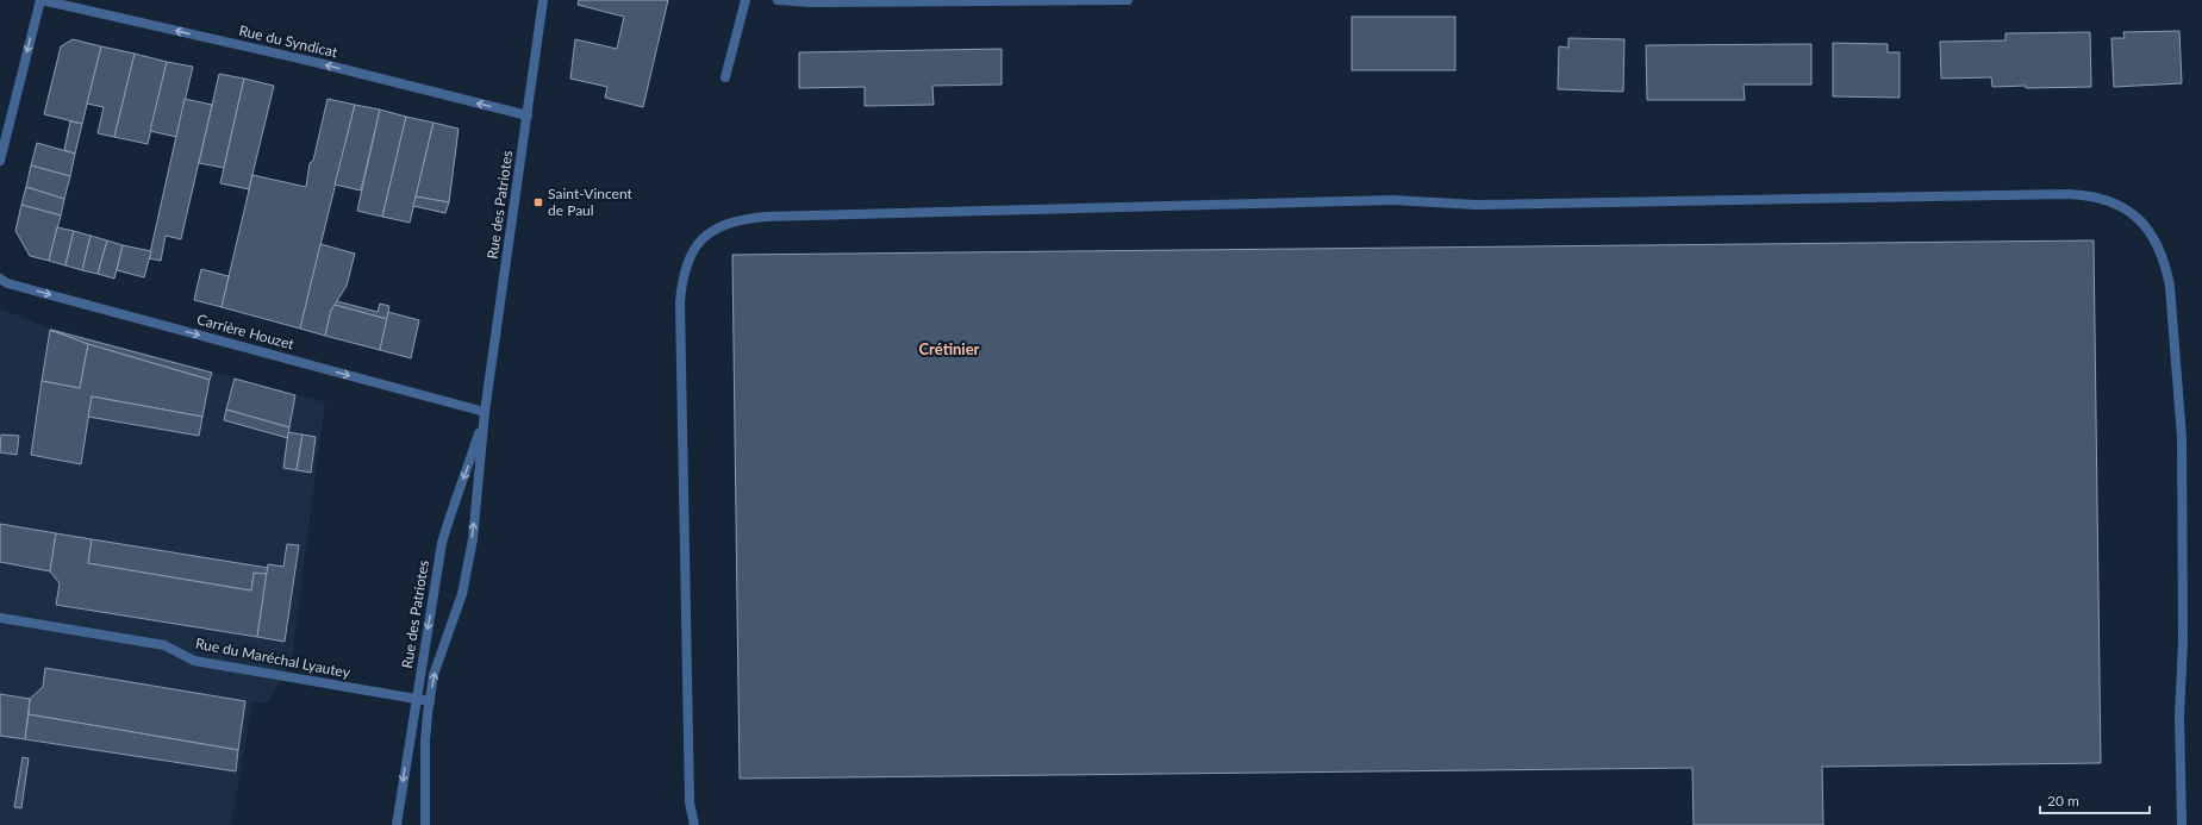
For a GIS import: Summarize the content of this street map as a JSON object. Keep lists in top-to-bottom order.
{
  "streets": {
    "street": [
      "Rue du Syndicat",
      "Rue des Patriotes",
      "Carrière Houzet",
      "Rue du Maréchal Lyautey"
    ]
  },
  "crossings": [
    ["Rue du Syndicat", "Rue des Patriotes"],
    ["Rue des Patriotes", "Carrière Houzet"],
    ["Rue des Patriotes", "Rue du Maréchal Lyautey"]
  ],
  "one_way": ["Rue du Syndicat", "Carrière Houzet"],
  "districts": ["Crétinier"],
  "places": {
    "transit": ["Saint-Vincent de Paul"]
  },
  "scale_bar": "20 m"
}
